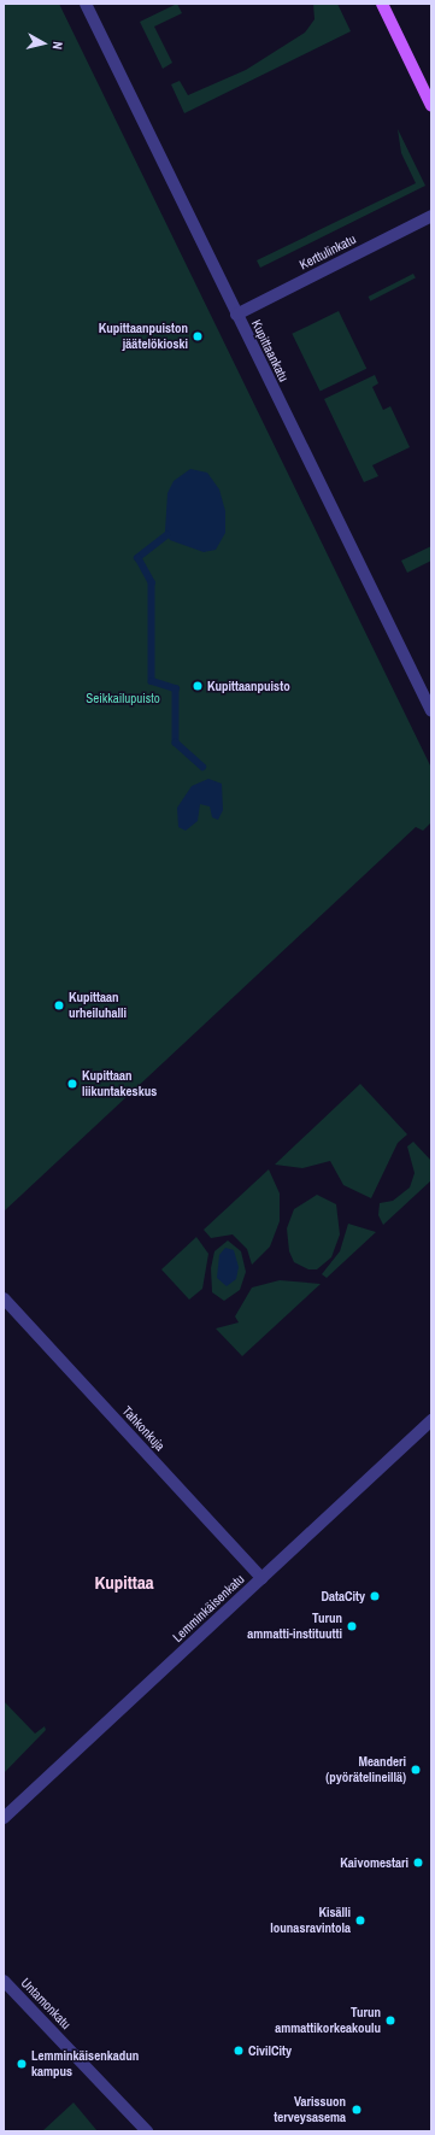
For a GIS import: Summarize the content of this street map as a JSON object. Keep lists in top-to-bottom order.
{
  "streets": {
    "street": [
      "Kerttulinkatu",
      "Kupittaankatu",
      "Tahkonkuja",
      "Lemminkäisenkatu",
      "Untamonkatu"
    ]
  },
  "crossings": [
    ["Kerttulinkatu", "Kupittaankatu"],
    ["Tahkonkuja", "Lemminkäisenkatu"]
  ],
  "districts": ["Kupittaa"],
  "parks": ["Seikkailupuisto"],
  "places": [
    "Kupittaanpuiston jäätelökioski",
    "Kupittaanpuisto",
    "Kupittaan urheiluhalli",
    "Kupittaan liikuntakeskus",
    "DataCity",
    "Turun ammatti-instituutti",
    "Meanderi (pyörätelineillä)",
    "Kaivomestari",
    "Kisälli lounasravintola",
    "Turun ammattikorkeakoulu",
    "CivilCity",
    "Lemminkäisenkadun kampus",
    "Varissuon terveysasema"
  ],
  "north": "right"
}
